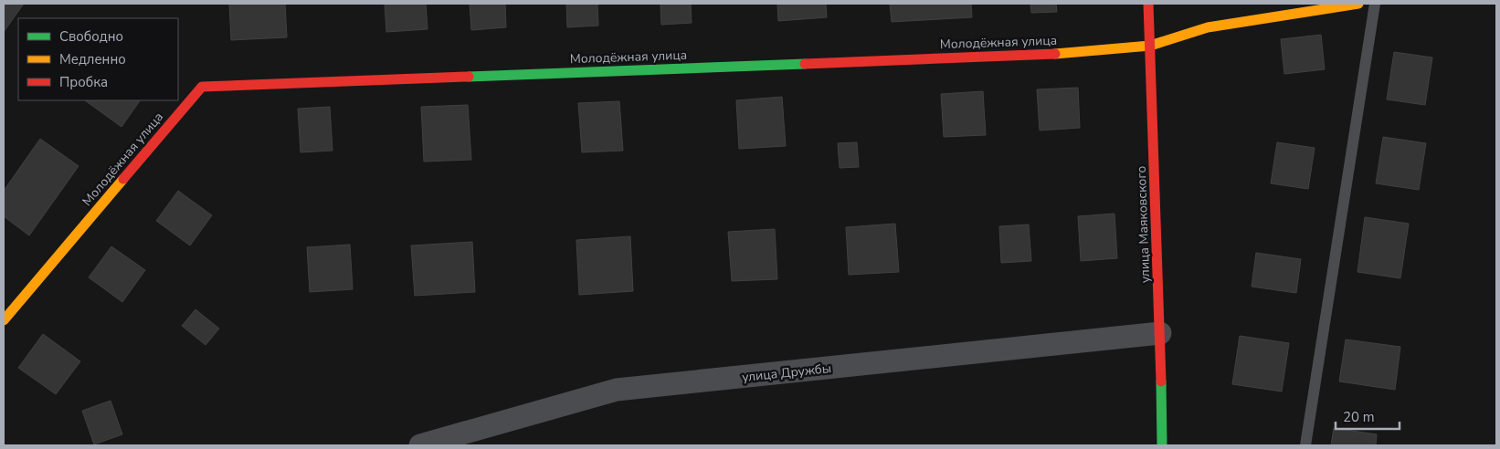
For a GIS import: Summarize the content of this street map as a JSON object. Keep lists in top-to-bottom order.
{
  "streets": {
    "street": ["Молодёжная улица", "улица Маяковского", "улица Дружбы"]
  },
  "crossings": [
    ["Молодёжная улица", "улица Маяковского"],
    ["улица Маяковского", "улица Дружбы"]
  ],
  "legend": ["Свободно", "Медленно", "Пробка"],
  "scale_bar": "20 m"
}
